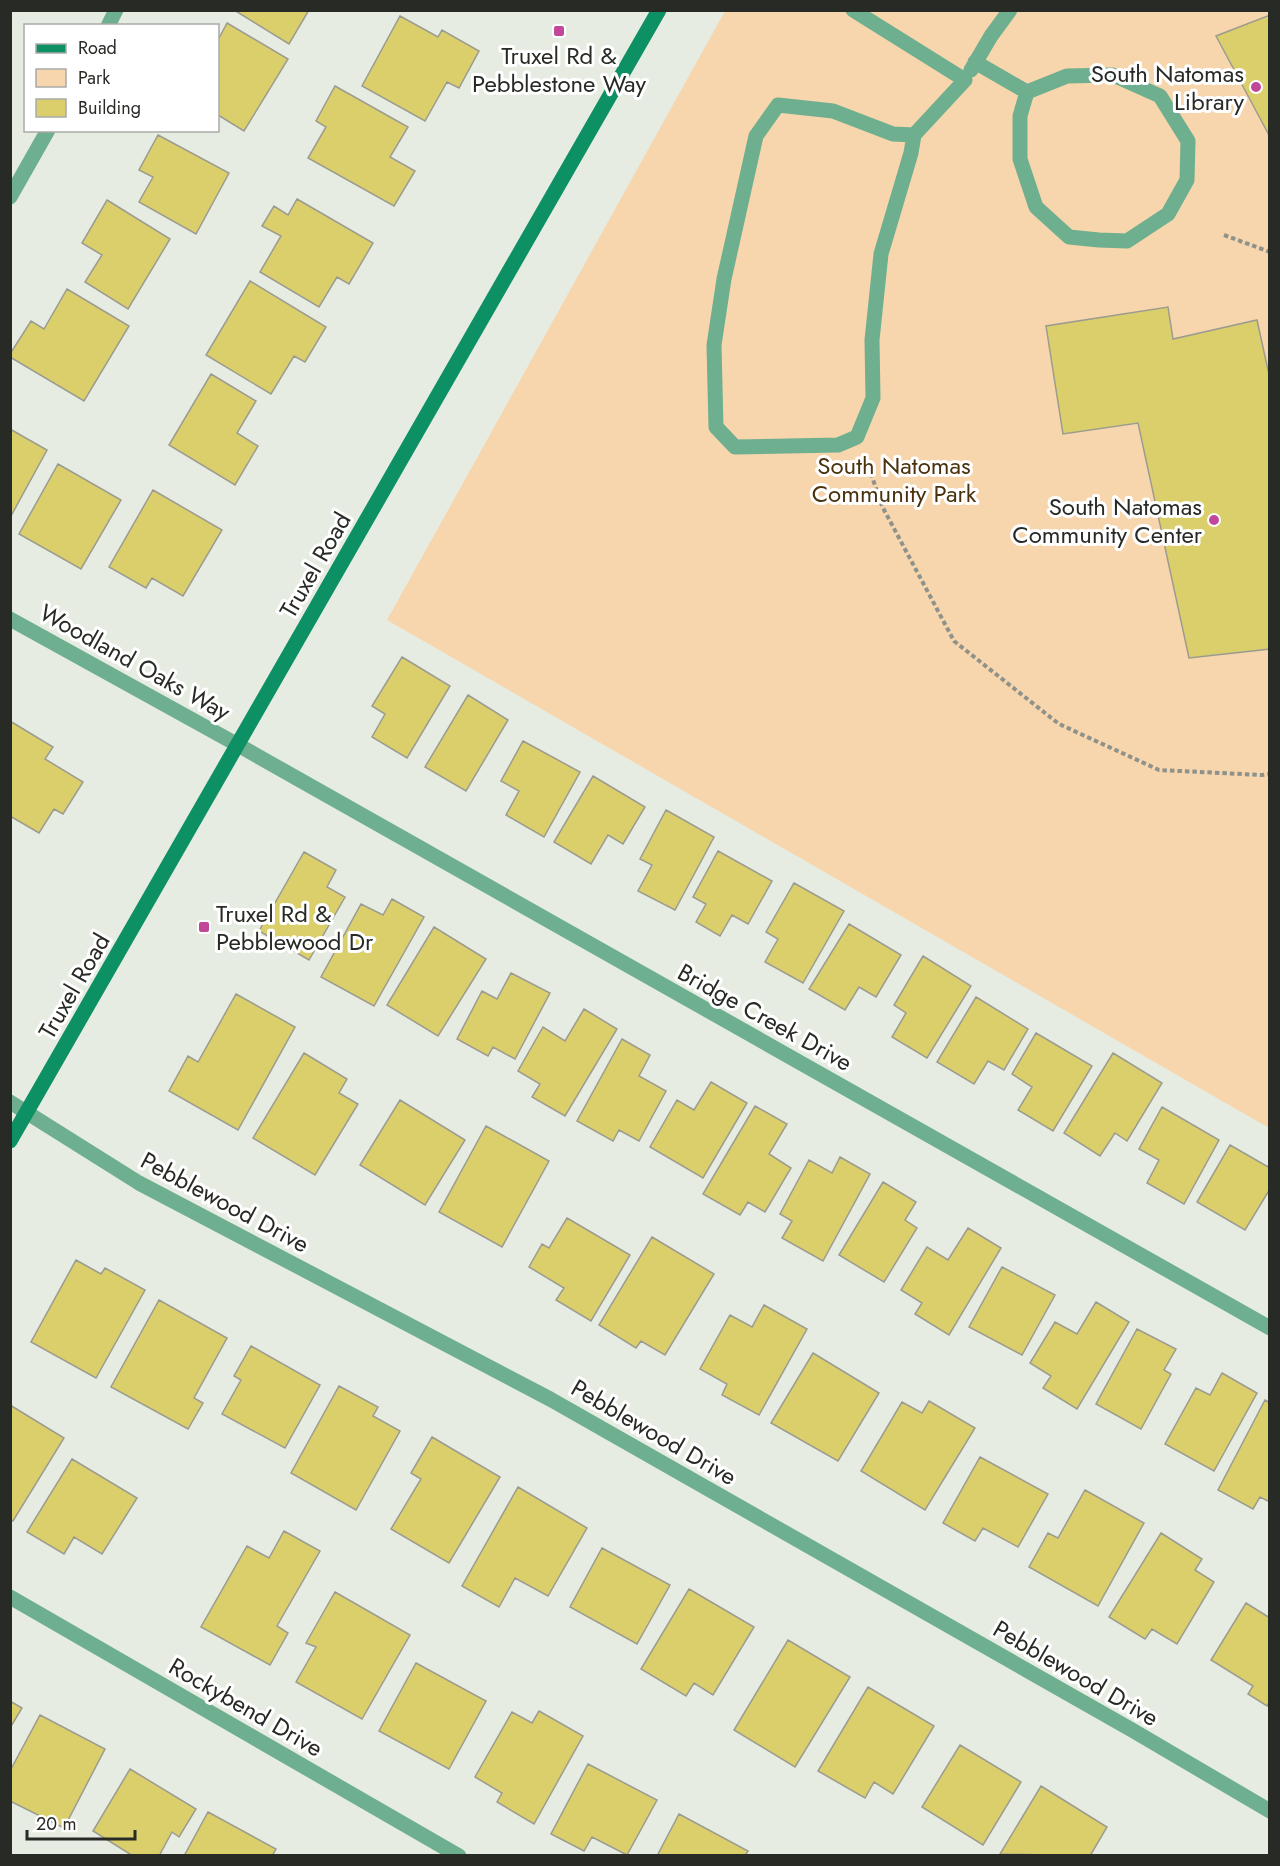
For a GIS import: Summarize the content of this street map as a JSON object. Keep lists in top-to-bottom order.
{
  "streets": {
    "main road": ["Truxel Road"],
    "street": [
      "Woodland Oaks Way",
      "Bridge Creek Drive",
      "Pebblewood Drive",
      "Rockybend Drive"
    ]
  },
  "crossings": [
    ["Truxel Road", "Woodland Oaks Way"],
    ["Truxel Road", "Bridge Creek Drive"],
    ["Truxel Road", "Pebblewood Drive"],
    ["Woodland Oaks Way", "Bridge Creek Drive"]
  ],
  "parks": ["South Natomas Community Park"],
  "places": {
    "transit": ["Truxel Rd & Pebblestone Way", "Truxel Rd & Pebblewood Dr"],
    "other": ["South Natomas Library", "South Natomas Community Center"]
  },
  "legend": ["Road", "Park", "Building"],
  "scale_bar": "20 m"
}
